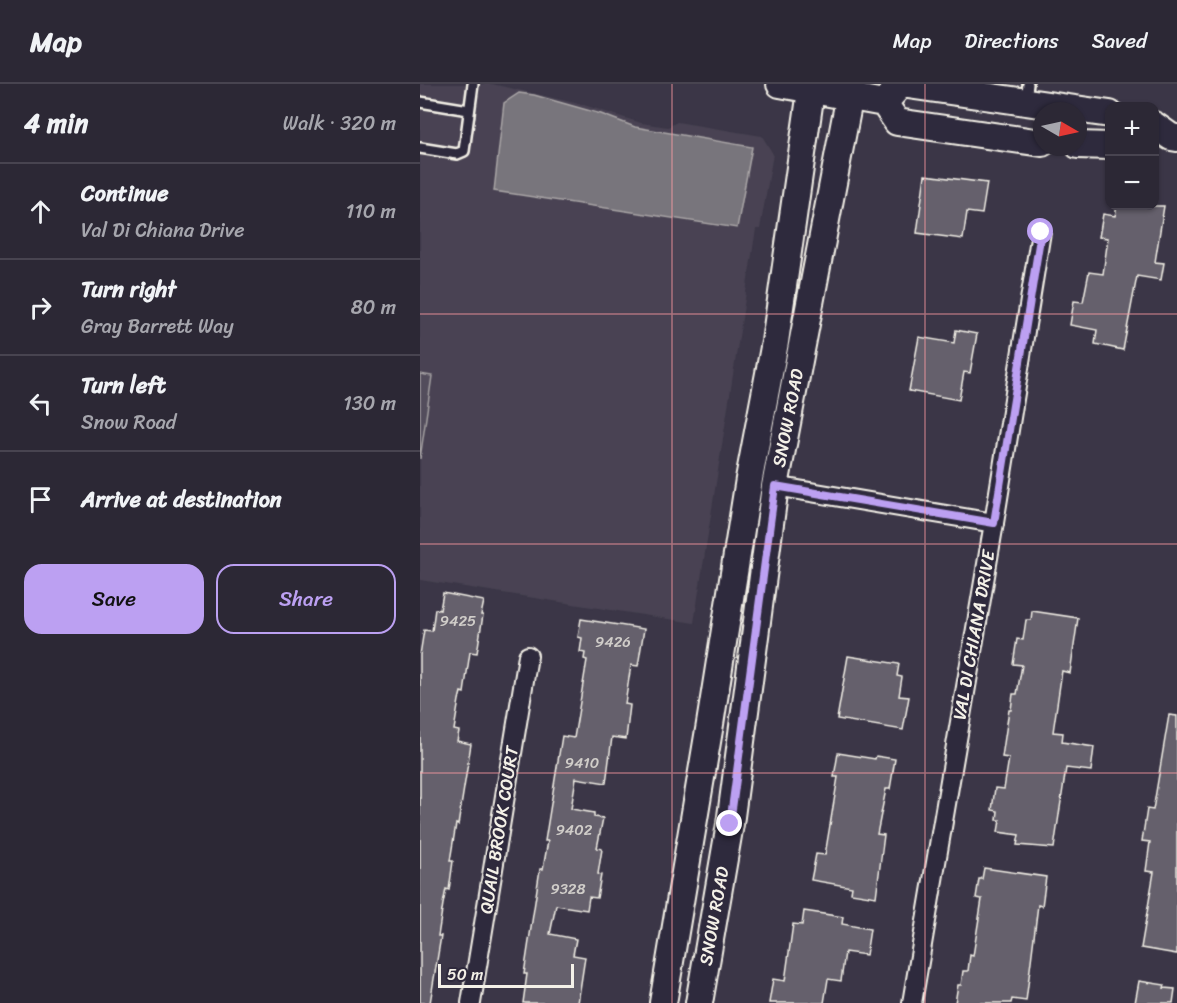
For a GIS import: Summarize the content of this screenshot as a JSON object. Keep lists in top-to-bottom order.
{
  "streets": {
    "main road": ["SNOW ROAD"],
    "street": ["VAL DI CHIANA DRIVE", "QUAIL BROOK COURT"]
  },
  "house_numbers": [
    "9425",
    "9426",
    "9410",
    "9402",
    "9328"
  ],
  "scale_bar": "50 m",
  "north": "right",
  "page": {
    "header": "Map",
    "nav": ["Map", "Directions", "Saved"],
    "heading": ["4 min", "Walk · 320 m"],
    "map_buttons": ["+", "−"],
    "list": [
      ["Continue", "Val Di Chiana Drive", "110 m"],
      ["Turn right", "Gray Barrett Way", "80 m"],
      ["Turn left", "Snow Road", "130 m"],
      "Arrive at destination"
    ],
    "buttons": ["Save", "Share"],
    "scale": "50 m"
  }
}
